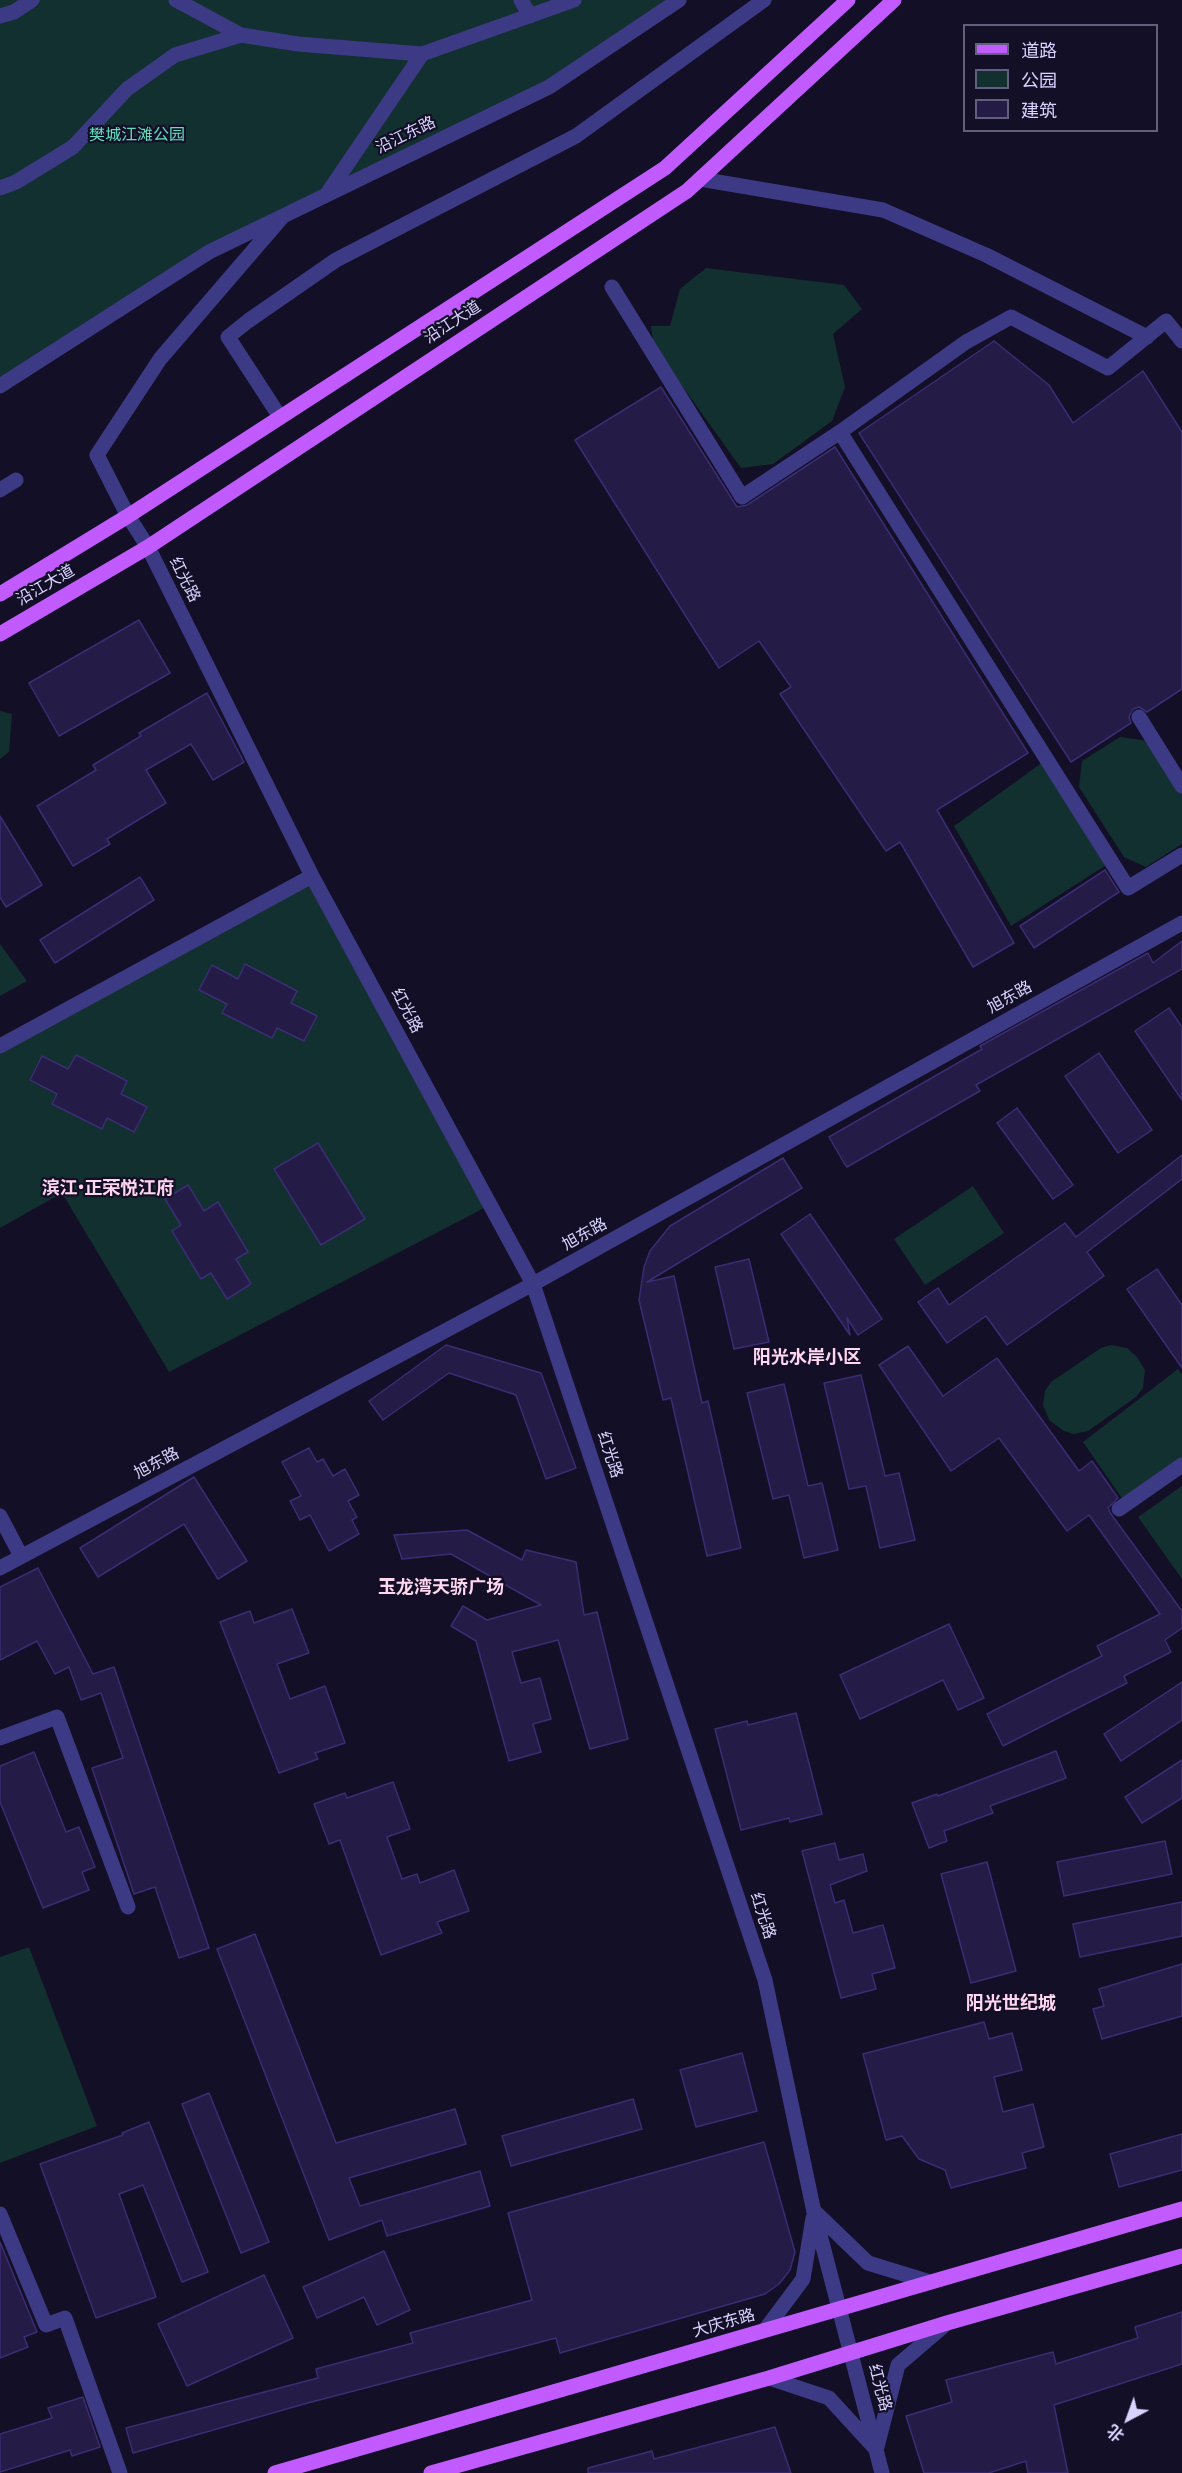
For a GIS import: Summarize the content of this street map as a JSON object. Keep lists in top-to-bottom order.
{
  "streets": {
    "main road": ["沿江大道", "大庆东路"],
    "street": ["沿江东路", "红光路", "旭东路"]
  },
  "crossings": [
    ["沿江东路", "红光路"],
    ["沿江大道", "红光路"],
    ["红光路", "旭东路"],
    ["红光路", "大庆东路"]
  ],
  "districts": [
    "滨江•正荣悦江府",
    "阳光水岸小区",
    "玉龙湾天骄广场",
    "阳光世纪城"
  ],
  "parks": ["樊城江滩公园"],
  "legend": ["道路", "公园", "建筑"],
  "north": "bottom left"
}
